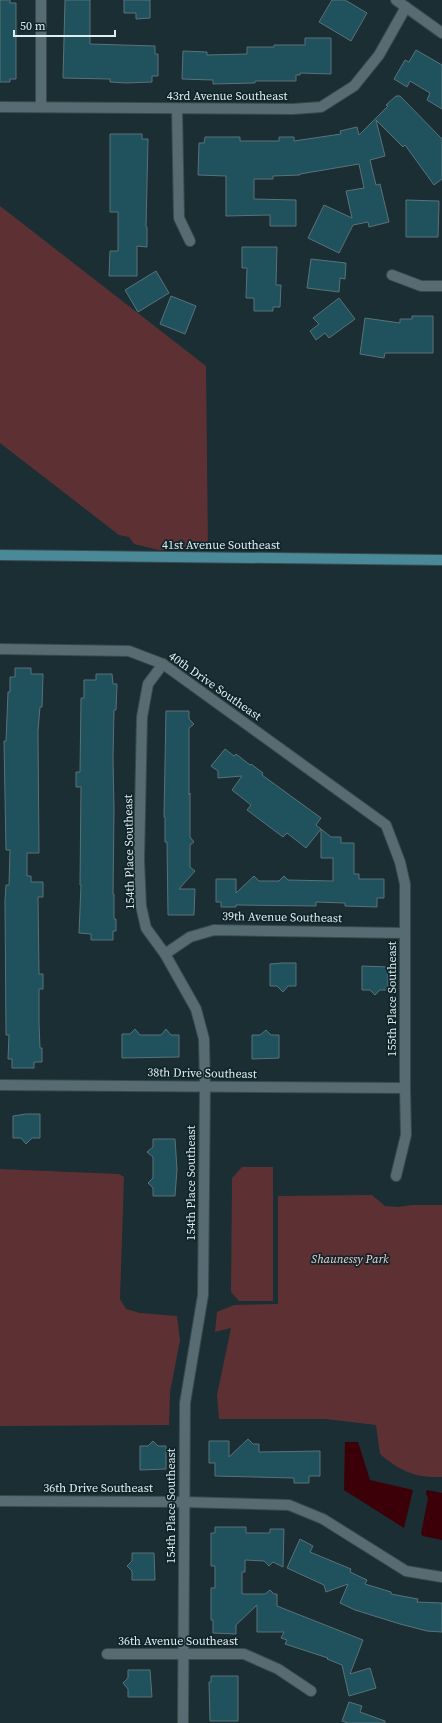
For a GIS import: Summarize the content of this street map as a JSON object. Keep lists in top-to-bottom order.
{
  "streets": {
    "street": [
      "43rd Avenue Southeast",
      "41st Avenue Southeast",
      "40th Drive Southeast",
      "154th Place Southeast",
      "39th Avenue Southeast",
      "155th Place Southeast",
      "38th Drive Southeast",
      "36th Drive Southeast",
      "36th Avenue Southeast"
    ]
  },
  "crossings": [
    ["40th Drive Southeast", "154th Place Southeast"],
    ["40th Drive Southeast", "155th Place Southeast"],
    ["154th Place Southeast", "39th Avenue Southeast"],
    ["154th Place Southeast", "38th Drive Southeast"],
    ["154th Place Southeast", "36th Drive Southeast"],
    ["154th Place Southeast", "36th Avenue Southeast"],
    ["39th Avenue Southeast", "155th Place Southeast"],
    ["155th Place Southeast", "38th Drive Southeast"]
  ],
  "parks": ["Shaunessy Park"],
  "scale_bar": "50 m"
}
